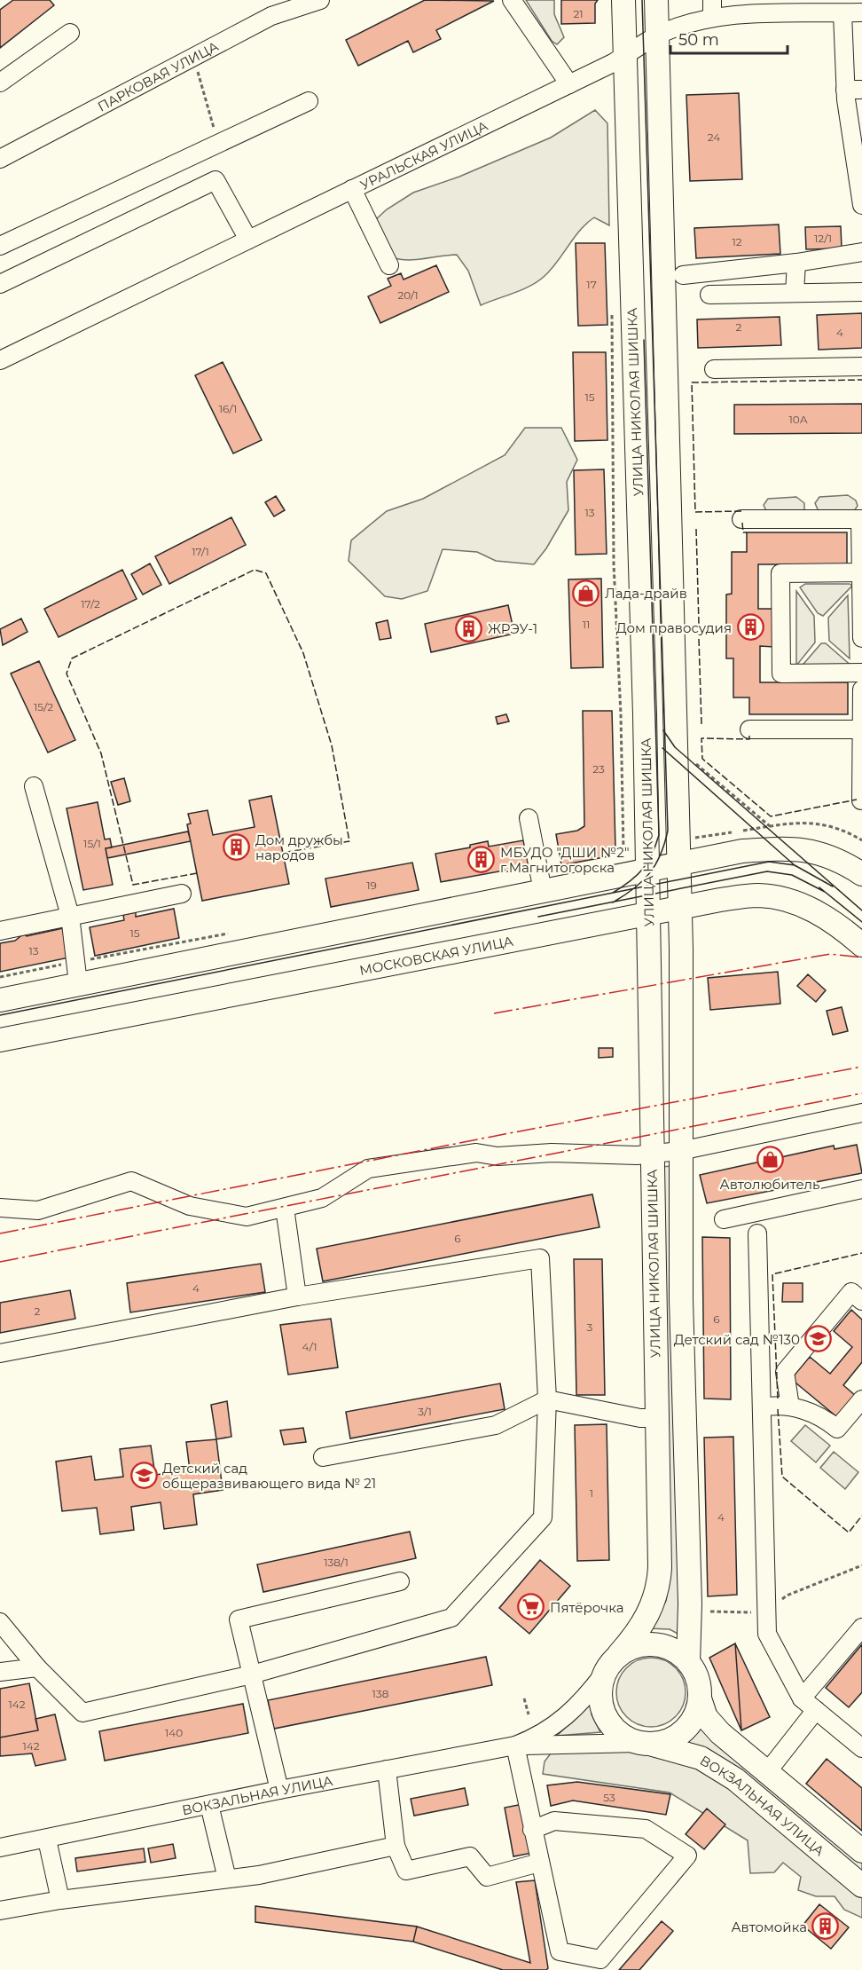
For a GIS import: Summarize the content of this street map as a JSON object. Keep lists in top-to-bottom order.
{
  "streets": {
    "main road": ["УЛИЦА НИКОЛАЯ ШИШКА", "МОСКОВСКАЯ УЛИЦА", "ВОКЗАЛЬНАЯ УЛИЦА"],
    "street": ["ПАРКОВАЯ УЛИЦА", "УРАЛЬСКАЯ УЛИЦА"]
  },
  "crossings": [
    ["УРАЛЬСКАЯ УЛИЦА", "УЛИЦА НИКОЛАЯ ШИШКА"],
    ["УЛИЦА НИКОЛАЯ ШИШКА", "МОСКОВСКАЯ УЛИЦА"],
    ["УЛИЦА НИКОЛАЯ ШИШКА", "ВОКЗАЛЬНАЯ УЛИЦА"]
  ],
  "places": {
    "shop": ["Лада-драйв", "Автолюбитель"],
    "building": [
      "Дом правосудия",
      "ЖРЭУ-1",
      "Дом дружбы народов",
      "МБУДО \"ДШИ №2\" г.Магнитогорска",
      "Автомойка"
    ],
    "school or university": ["Детский сад №130", "Детский сад общеразвивающего вида № 21"],
    "supermarket": ["Пятёрочка"]
  },
  "house_numbers": [
    "21",
    "24",
    "12/1",
    "12",
    "17",
    "20/1",
    "2",
    "4",
    "15",
    "16/1",
    "10А",
    "13",
    "17/1",
    "17/2",
    "11",
    "15/2",
    "23",
    "15/1",
    "19",
    "15",
    "13",
    "6",
    "4",
    "2",
    "6",
    "3",
    "4/1",
    "3/1",
    "1",
    "4",
    "138/1",
    "138",
    "142",
    "140",
    "142",
    "53"
  ],
  "scale_bar": "50 m"
}
